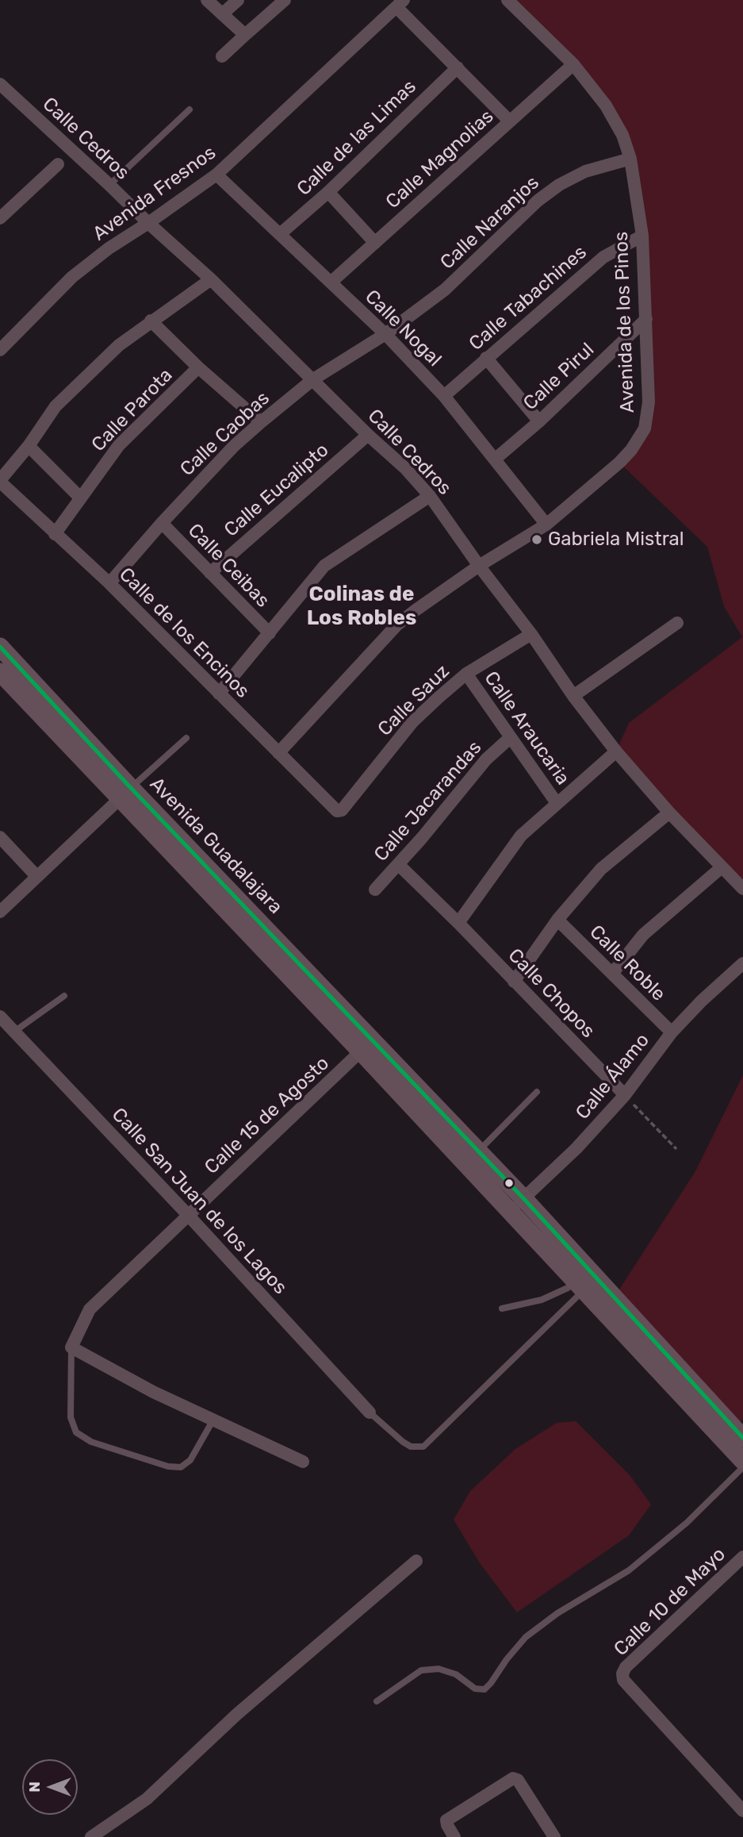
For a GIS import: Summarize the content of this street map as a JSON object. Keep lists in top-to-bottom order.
{
  "streets": {
    "street": [
      "Calle de las Limas",
      "Calle Cedros",
      "Calle Magnolias",
      "Avenida Fresnos",
      "Calle Naranjos",
      "Calle Tabachines",
      "Avenida de los Pinos",
      "Calle Nogal",
      "Calle Pirul",
      "Calle Parota",
      "Calle Caobas",
      "Calle Eucalipto",
      "Calle Ceibas",
      "Calle de los Encinos",
      "Calle Sauz",
      "Calle Araucaria",
      "Calle Jacarandas",
      "Avenida Guadalajara",
      "Calle Roble",
      "Calle Chopos",
      "Calle Álamo",
      "Calle 15 de Agosto",
      "Calle San Juan de los Lagos",
      "Calle 10 de Mayo"
    ]
  },
  "crossings": [
    ["Calle de las Limas", "Calle Nogal"],
    ["Calle Cedros", "Avenida Fresnos"],
    ["Calle Cedros", "Avenida de los Pinos"],
    ["Calle Cedros", "Calle Caobas"],
    ["Calle Cedros", "Calle Eucalipto"],
    ["Calle Cedros", "Calle Sauz"],
    ["Calle Magnolias", "Avenida de los Pinos"],
    ["Calle Magnolias", "Calle Nogal"],
    ["Avenida Fresnos", "Calle Nogal"],
    ["Calle Naranjos", "Avenida de los Pinos"],
    ["Calle Naranjos", "Calle Nogal"],
    ["Calle Naranjos", "Calle Caobas"],
    ["Calle Tabachines", "Avenida de los Pinos"],
    ["Calle Tabachines", "Calle Nogal"],
    ["Avenida de los Pinos", "Calle Nogal"],
    ["Avenida de los Pinos", "Calle Pirul"],
    ["Avenida de los Pinos", "Calle de los Encinos"],
    ["Calle Nogal", "Calle Pirul"],
    ["Calle Nogal", "Calle Caobas"],
    ["Calle Parota", "Calle de los Encinos"],
    ["Calle Caobas", "Calle Ceibas"],
    ["Calle Caobas", "Calle de los Encinos"],
    ["Calle Eucalipto", "Calle Ceibas"],
    ["Calle de los Encinos", "Calle Sauz"],
    ["Calle Sauz", "Calle Araucaria"],
    ["Calle Araucaria", "Calle Jacarandas"],
    ["Calle Jacarandas", "Calle Chopos"],
    ["Avenida Guadalajara", "Calle Álamo"],
    ["Avenida Guadalajara", "Calle 15 de Agosto"],
    ["Calle Roble", "Calle Álamo"],
    ["Calle Chopos", "Calle Álamo"],
    ["Calle 15 de Agosto", "Calle San Juan de los Lagos"]
  ],
  "districts": ["Colinas de Los Robles"],
  "places": ["Gabriela Mistral"],
  "north": "left"
}
